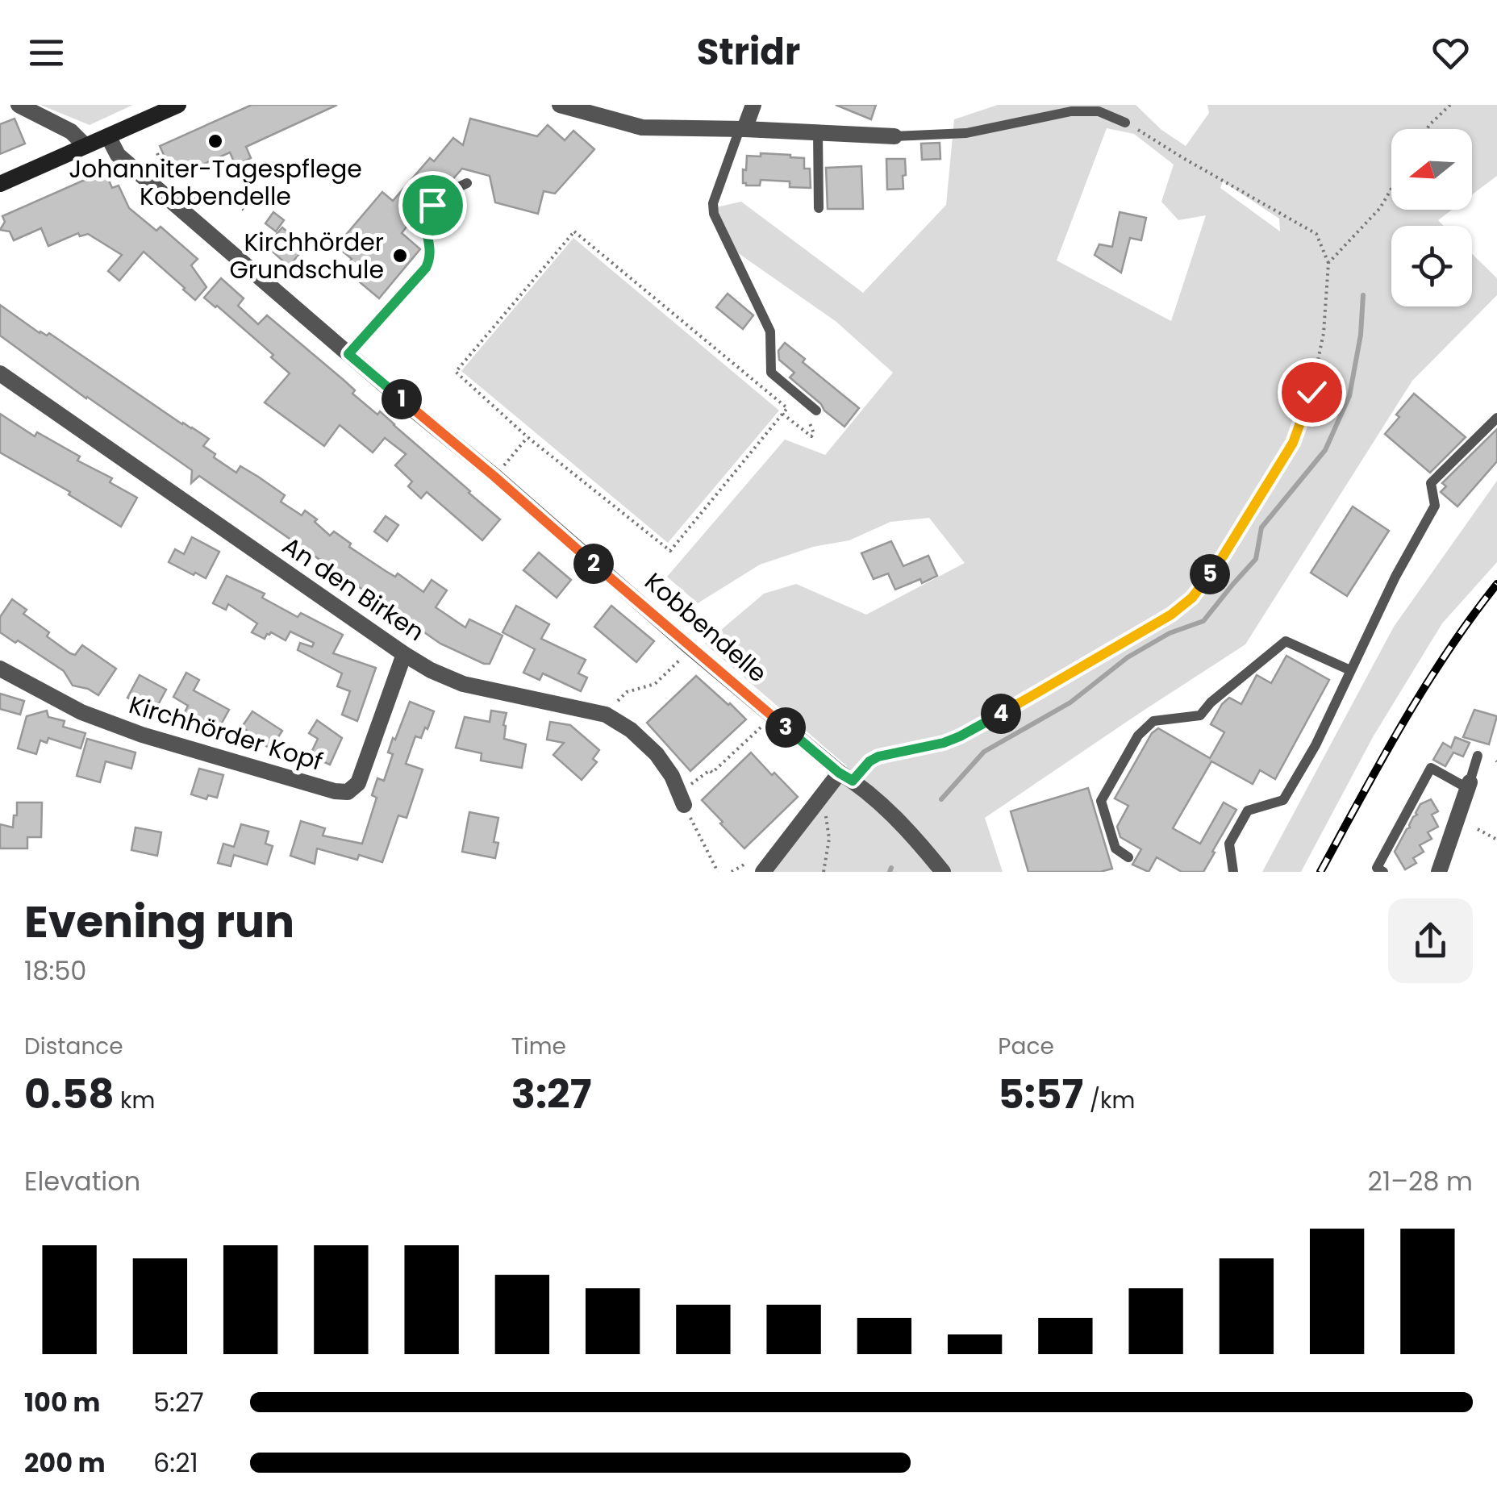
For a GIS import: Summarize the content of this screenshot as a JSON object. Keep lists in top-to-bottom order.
{
  "streets": {
    "street": ["An den Birken", "Kobbendelle", "Kirchhörder Kopf"]
  },
  "crossings": [
    ["An den Birken", "Kirchhörder Kopf"]
  ],
  "places": ["Johanniter-Tagespflege Kobbendelle", "Kirchhörder Grundschule"],
  "north": "left",
  "page": {
    "header": "Stridr",
    "pins": [
      "1",
      "2",
      "5",
      "4",
      "3"
    ],
    "heading": ["Evening run", "18:50"],
    "stats": [
      ["Distance", "0.58 km"],
      ["Time", "3:27"],
      ["Pace", "5:57 /km"]
    ],
    "chart": ["Elevation", "21–28 m"],
    "list": [
      {
        "name": "100 m",
        "note": "5:27"
      },
      {
        "name": "200 m",
        "note": "6:21"
      }
    ]
  }
}
